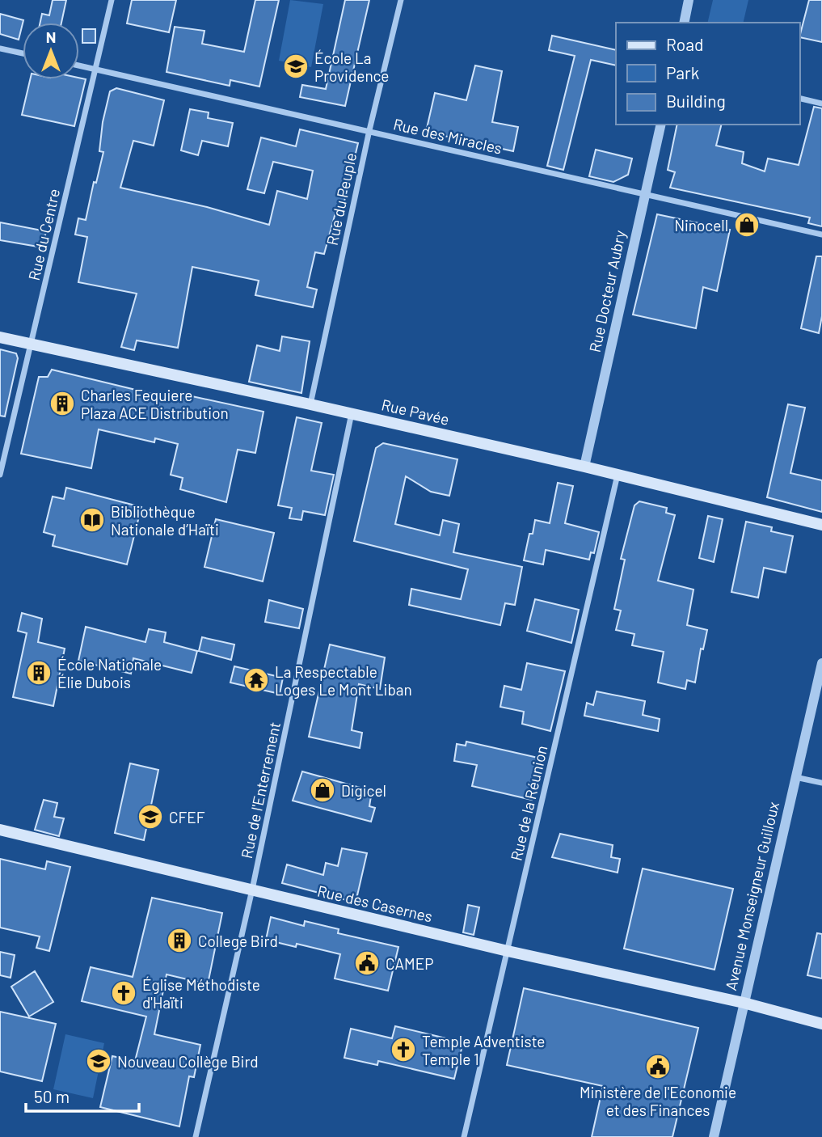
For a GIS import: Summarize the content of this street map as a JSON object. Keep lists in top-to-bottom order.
{
  "streets": {
    "main road": ["Rue Pavée", "Rue des Casernes"],
    "street": [
      "Rue des Miracles",
      "Rue du Peuple",
      "Rue du Centre",
      "Rue Docteur Aubry",
      "Rue de l'Enterrement",
      "Rue de la Réunion",
      "Avenue Monseigneur Guilloux"
    ]
  },
  "crossings": [
    ["Rue des Miracles", "Rue du Peuple"],
    ["Rue des Miracles", "Rue du Centre"],
    ["Rue des Miracles", "Rue Docteur Aubry"],
    ["Rue du Peuple", "Rue Pavée"],
    ["Rue du Centre", "Rue Pavée"],
    ["Rue Docteur Aubry", "Rue Pavée"],
    ["Rue Pavée", "Rue de l'Enterrement"],
    ["Rue Pavée", "Rue de la Réunion"],
    ["Rue de l'Enterrement", "Rue des Casernes"],
    ["Rue de la Réunion", "Rue des Casernes"],
    ["Avenue Monseigneur Guilloux", "Rue des Casernes"]
  ],
  "places": {
    "school or university": ["École La Providence", "CFEF", "Nouveau Collège Bird"],
    "shop": ["Ninocell", "Digicel"],
    "building": ["Charles Fequiere Plaza ACE Distribution", "École Nationale Élie Dubois", "College Bird"],
    "library": ["Bibliothèque Nationale d’Haïti"],
    "temple": ["La Respectable Loges Le Mont Liban"],
    "public building": ["CAMEP", "Ministère de l'Economie et des Finances"],
    "church": ["Église Méthodiste d'Haïti", "Temple Adventiste Temple 1"]
  },
  "legend": ["Road", "Park", "Building"],
  "scale_bar": "50 m",
  "north": "top"
}
